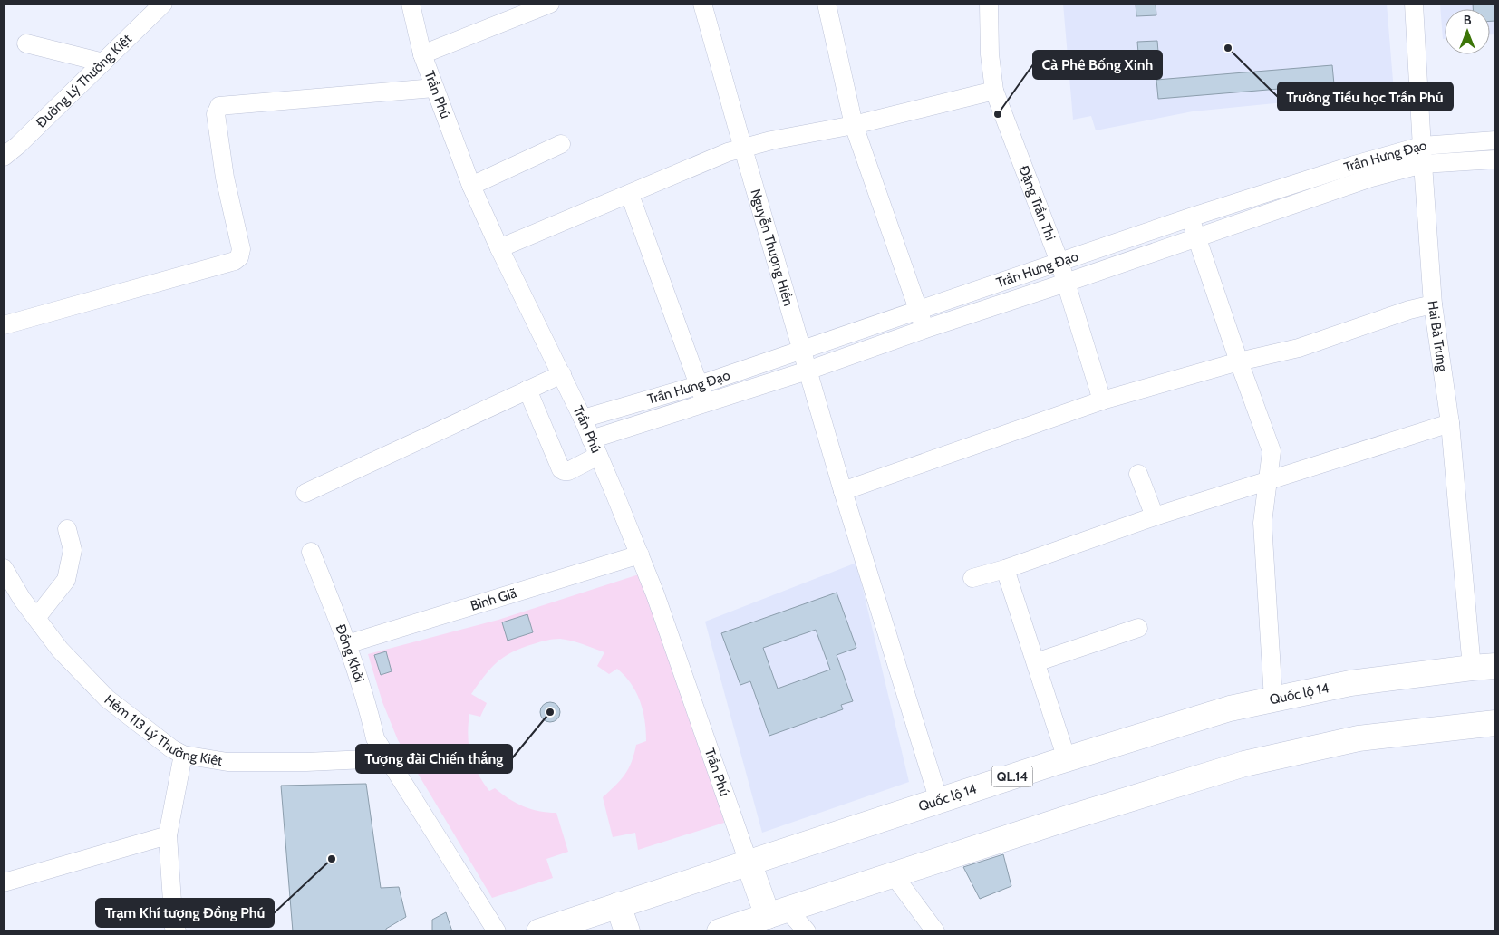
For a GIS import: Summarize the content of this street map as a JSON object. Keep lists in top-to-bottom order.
{
  "streets": {
    "highway": ["Quốc lộ 14", "QL.14"],
    "street": [
      "Đường Lý Thường Kiệt",
      "Trần Phú",
      "Trần Hưng Đạo",
      "Đặng Trần Thi",
      "Nguyễn Thượng Hiền",
      "Hai Bà Trưng",
      "Bình Giã",
      "Đồng Khởi",
      "Hẻm 113 Lý Thường Kiệt"
    ]
  },
  "crossings": [
    ["Trần Phú", "Trần Hưng Đạo"],
    ["Trần Phú", "Bình Giã"],
    ["Trần Phú", "Quốc lộ 14"],
    ["Trần Hưng Đạo", "Đặng Trần Thi"],
    ["Trần Hưng Đạo", "Nguyễn Thượng Hiền"],
    ["Trần Hưng Đạo", "Hai Bà Trưng"],
    ["Nguyễn Thượng Hiền", "Quốc lộ 14"],
    ["Hai Bà Trưng", "Quốc lộ 14"],
    ["Bình Giã", "Đồng Khởi"],
    ["Đồng Khởi", "Hẻm 113 Lý Thường Kiệt"]
  ],
  "places": [
    "Trường Tiểu học Trần Phú",
    "Cà Phê Bống Xinh",
    "Tượng đài Chiến thắng",
    "Trạm Khí tượng Đồng Phú"
  ],
  "north": "top"
}
